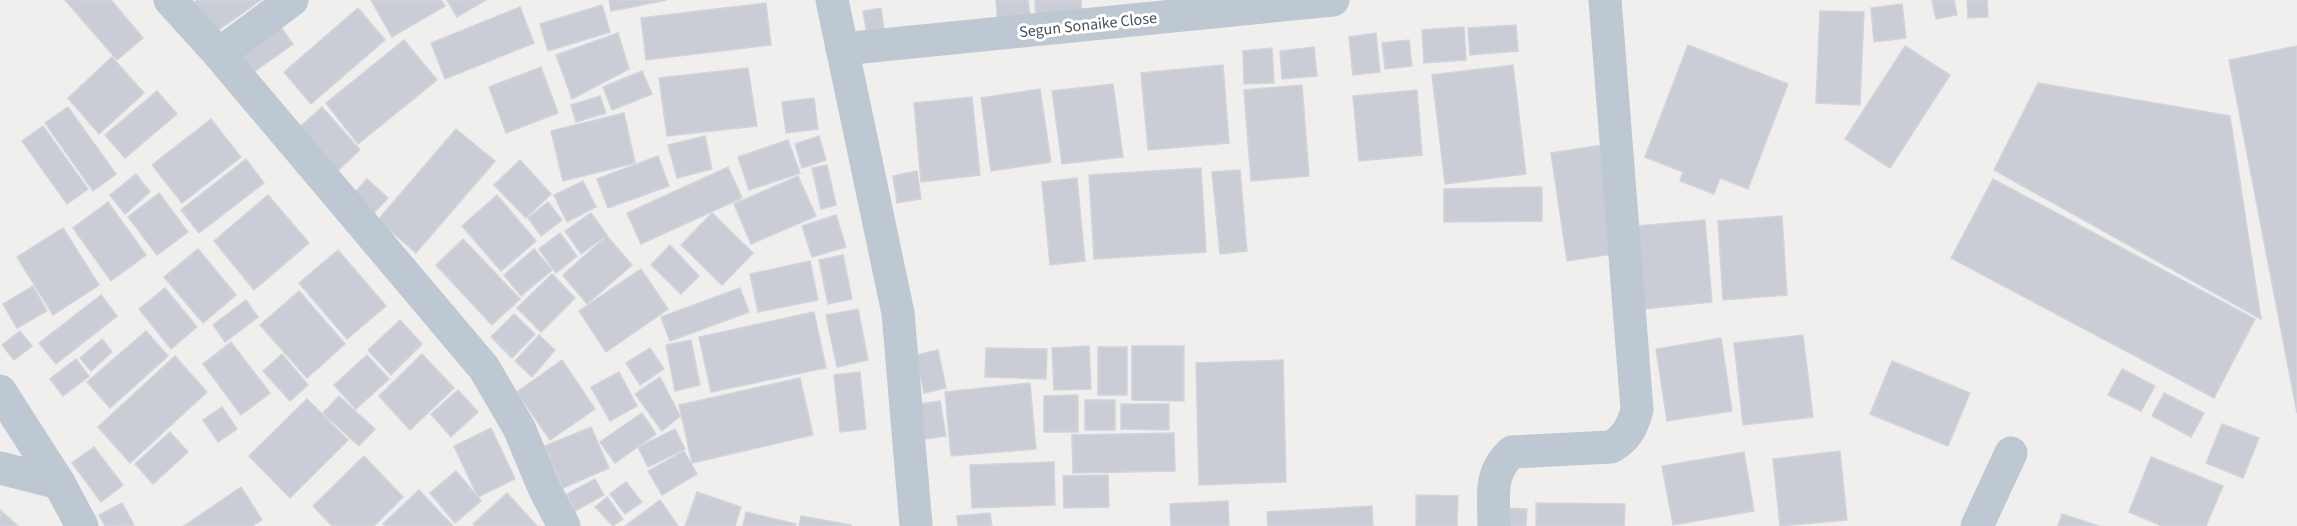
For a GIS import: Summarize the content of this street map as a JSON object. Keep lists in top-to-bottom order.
{
  "streets": {
    "street": ["Segun Sonaike Close"]
  }
}
